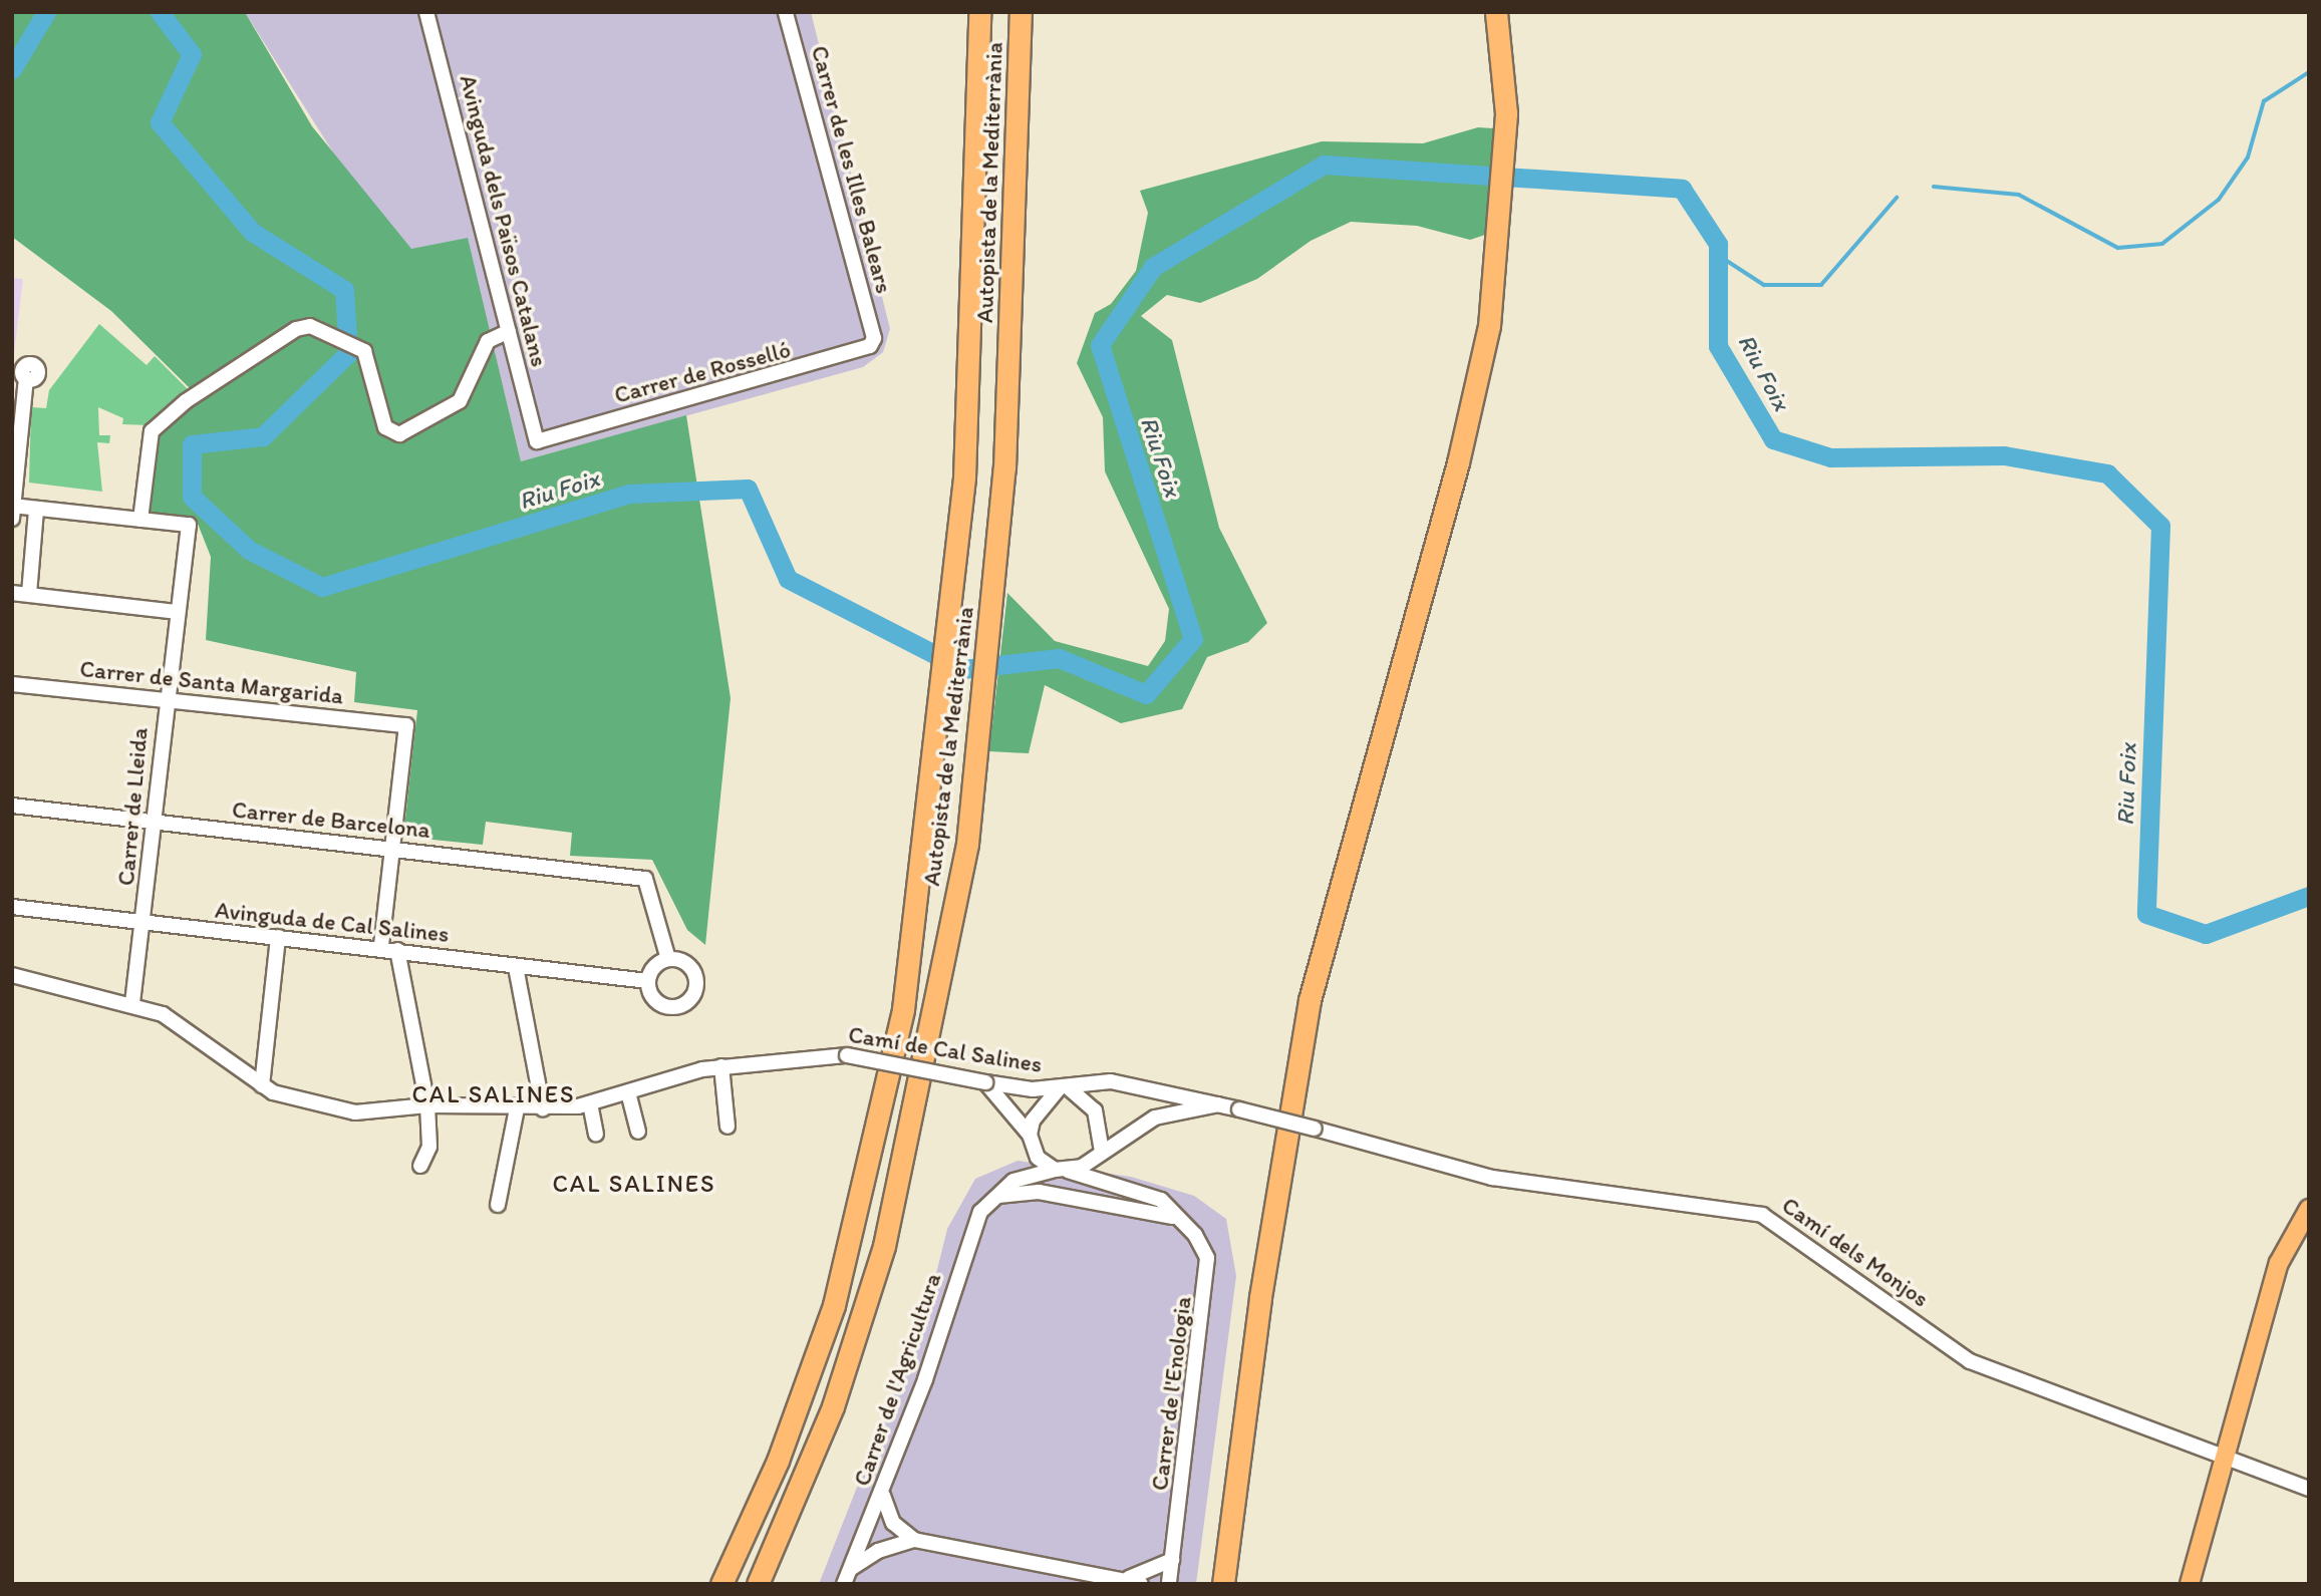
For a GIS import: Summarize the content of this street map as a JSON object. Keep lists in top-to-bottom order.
{
  "streets": {
    "highway": ["Autopista de la Mediterrània"],
    "street": [
      "Carrer de les Illes Balears",
      "Avinguda dels Països Catalans",
      "Carrer de Rosselló",
      "Carrer de Santa Margarida",
      "Carrer de Lleida",
      "Carrer de Barcelona",
      "Avinguda de Cal Salines",
      "Camí de Cal Salines",
      "Camí dels Monjos",
      "Carrer de l'Agricultura",
      "Carrer de l'Enologia"
    ]
  },
  "crossings": [
    ["Carrer de les Illes Balears", "Carrer de Rosselló"],
    ["Avinguda dels Països Catalans", "Carrer de Rosselló"],
    ["Carrer de Santa Margarida", "Carrer de Lleida"],
    ["Carrer de Santa Margarida", "Carrer de Barcelona"],
    ["Carrer de Lleida", "Carrer de Barcelona"],
    ["Carrer de Lleida", "Avinguda de Cal Salines"],
    ["Carrer de Lleida", "Camí de Cal Salines"],
    ["Carrer de Barcelona", "Avinguda de Cal Salines"],
    ["Camí de Cal Salines", "Camí dels Monjos"],
    ["Camí de Cal Salines", "Carrer de l'Agricultura"],
    ["Camí de Cal Salines", "Carrer de l'Enologia"],
    ["Carrer de l'Agricultura", "Carrer de l'Enologia"]
  ],
  "districts": ["CAL SALINES", "CAL SALINES"],
  "water": ["Riu Foix"]
}
